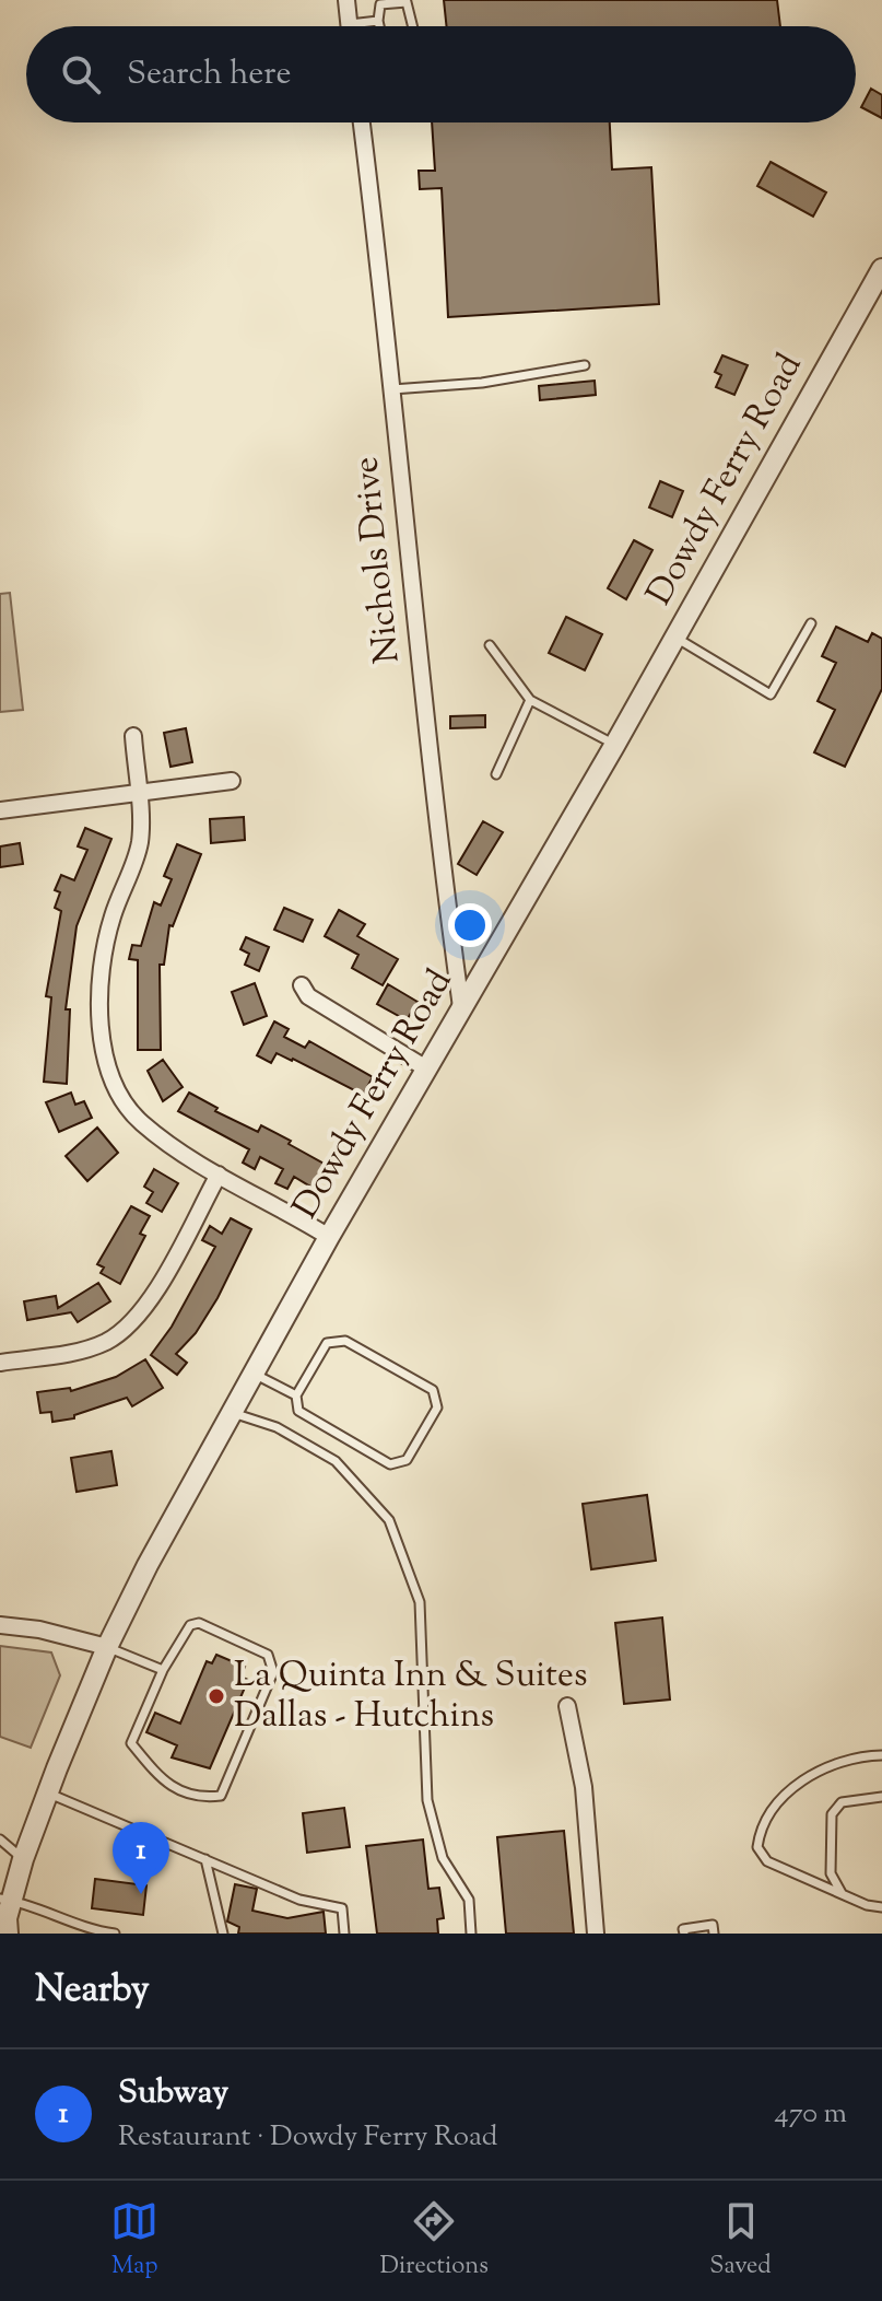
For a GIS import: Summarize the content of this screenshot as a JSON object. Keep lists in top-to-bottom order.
{
  "streets": {
    "street": ["Dowdy Ferry Road", "Nichols Drive"]
  },
  "crossings": [
    ["Dowdy Ferry Road", "Nichols Drive"]
  ],
  "places": ["La Quinta Inn & Suites Dallas - Hutchins"],
  "page": {
    "search": "Search here",
    "pins": "1",
    "heading": "Nearby",
    "list": [
      {
        "mark": "1",
        "name": "Subway",
        "note": "Restaurant · Dowdy Ferry Road",
        "value": "470 m"
      }
    ],
    "nav": ["Map", "Directions", "Saved"]
  }
}
